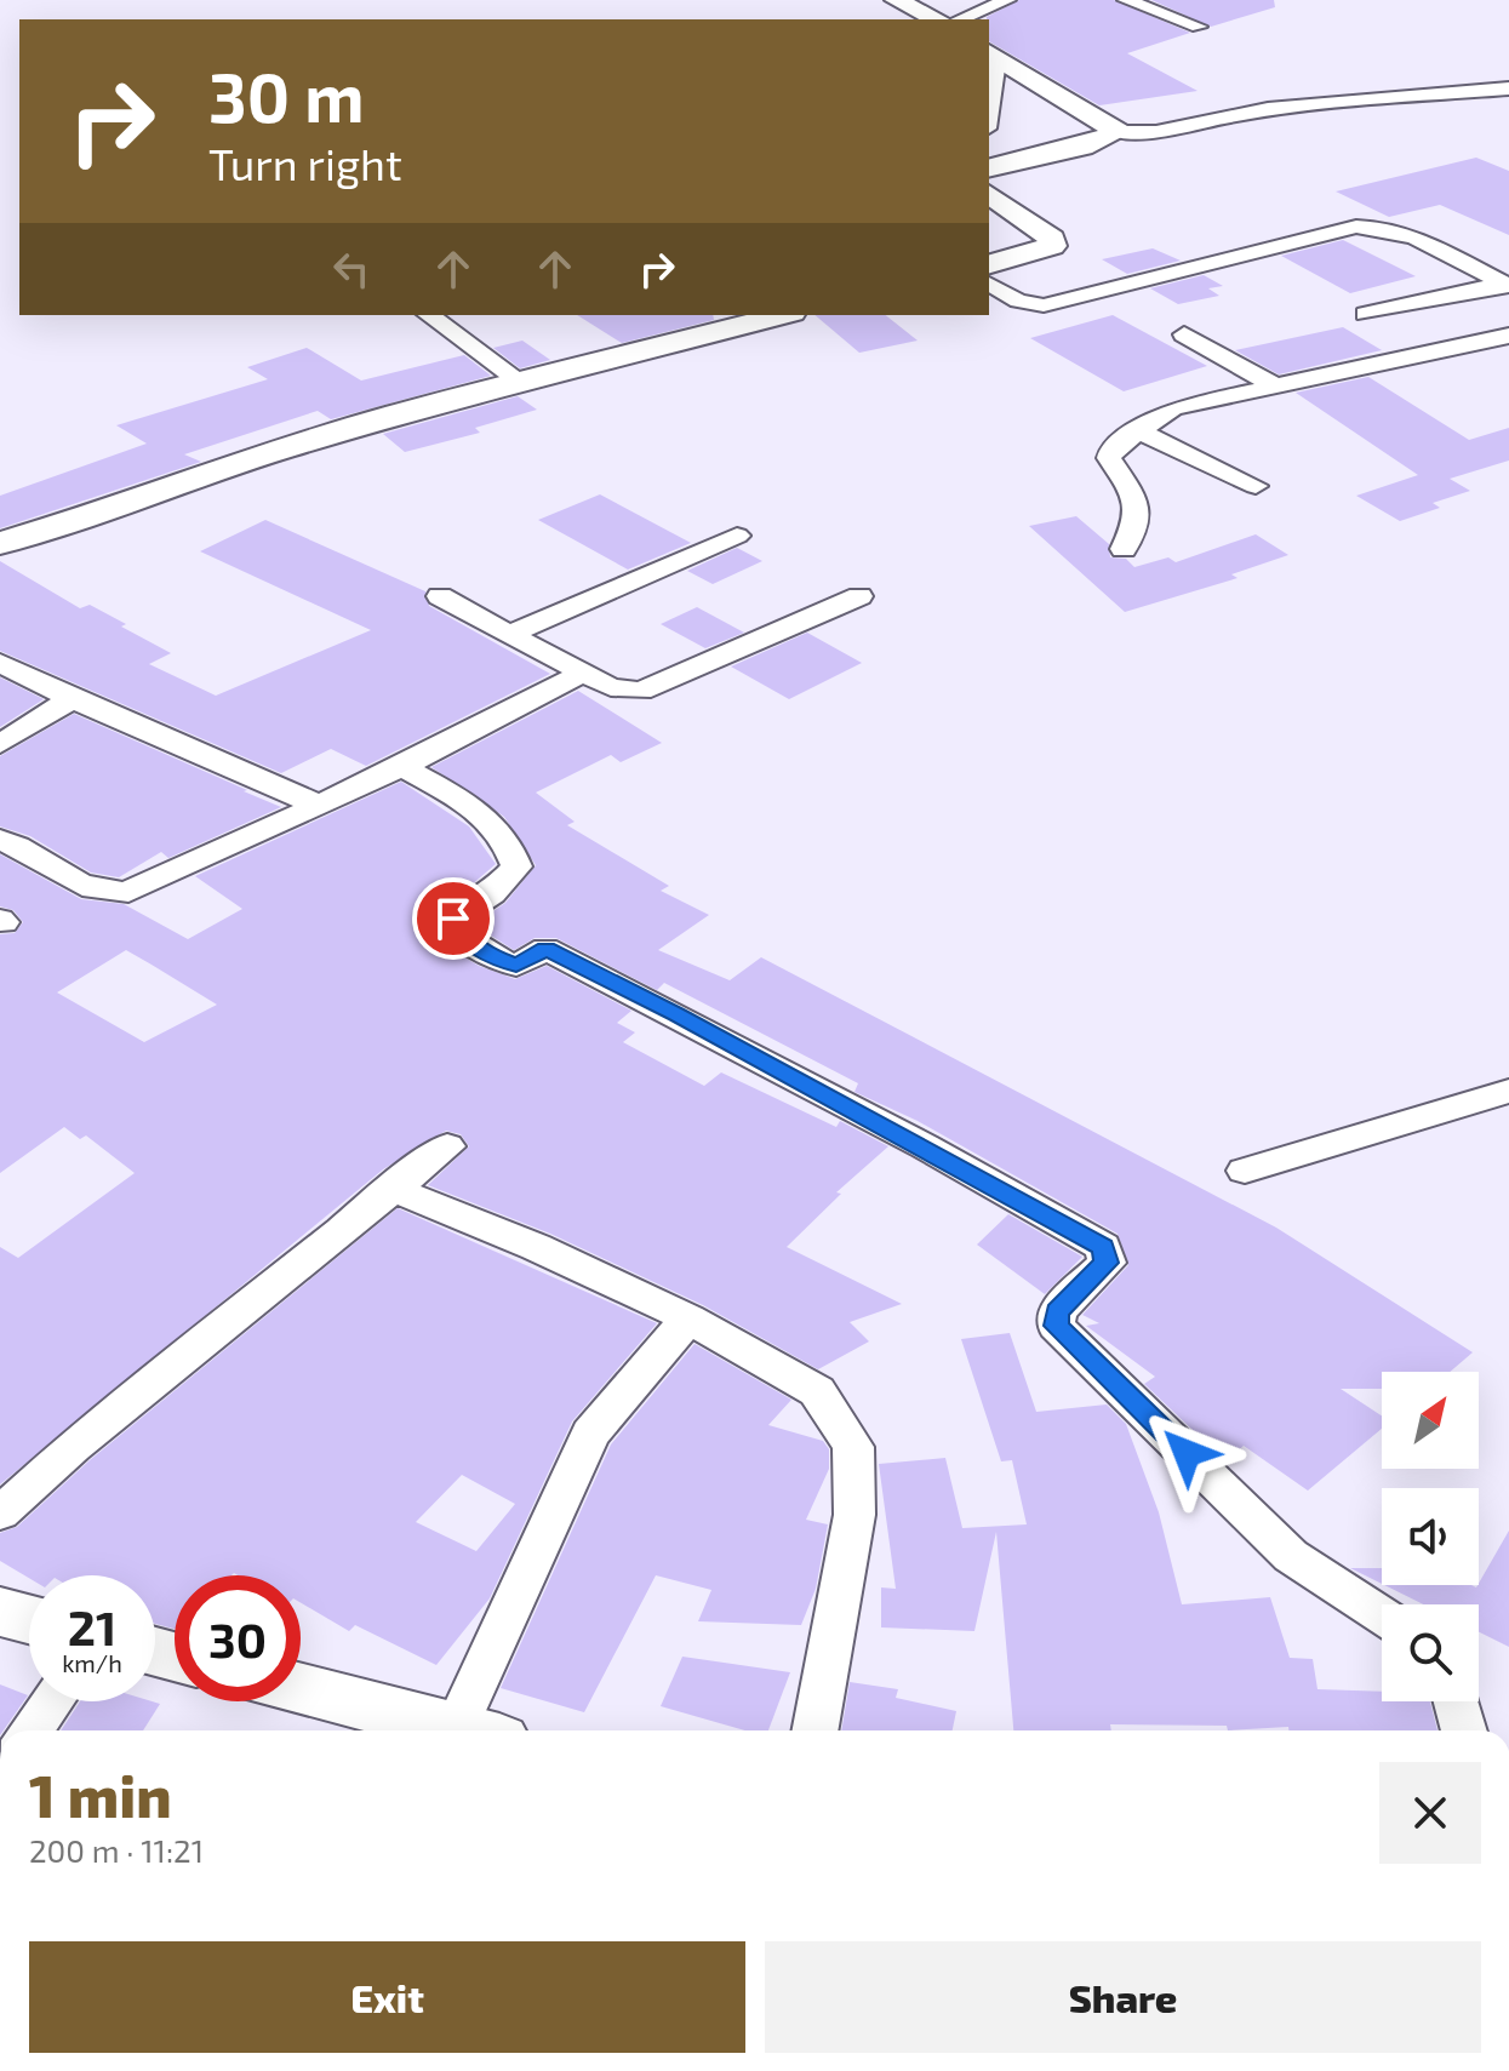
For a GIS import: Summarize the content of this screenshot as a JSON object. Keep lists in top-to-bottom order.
{
  "north": "top right",
  "page": {
    "turn": ["30 m", "Turn right"],
    "speed": "21 km/h",
    "limit": "30",
    "heading": ["1 min", "200 m · 11:21"],
    "buttons": ["Exit", "Share"]
  }
}
